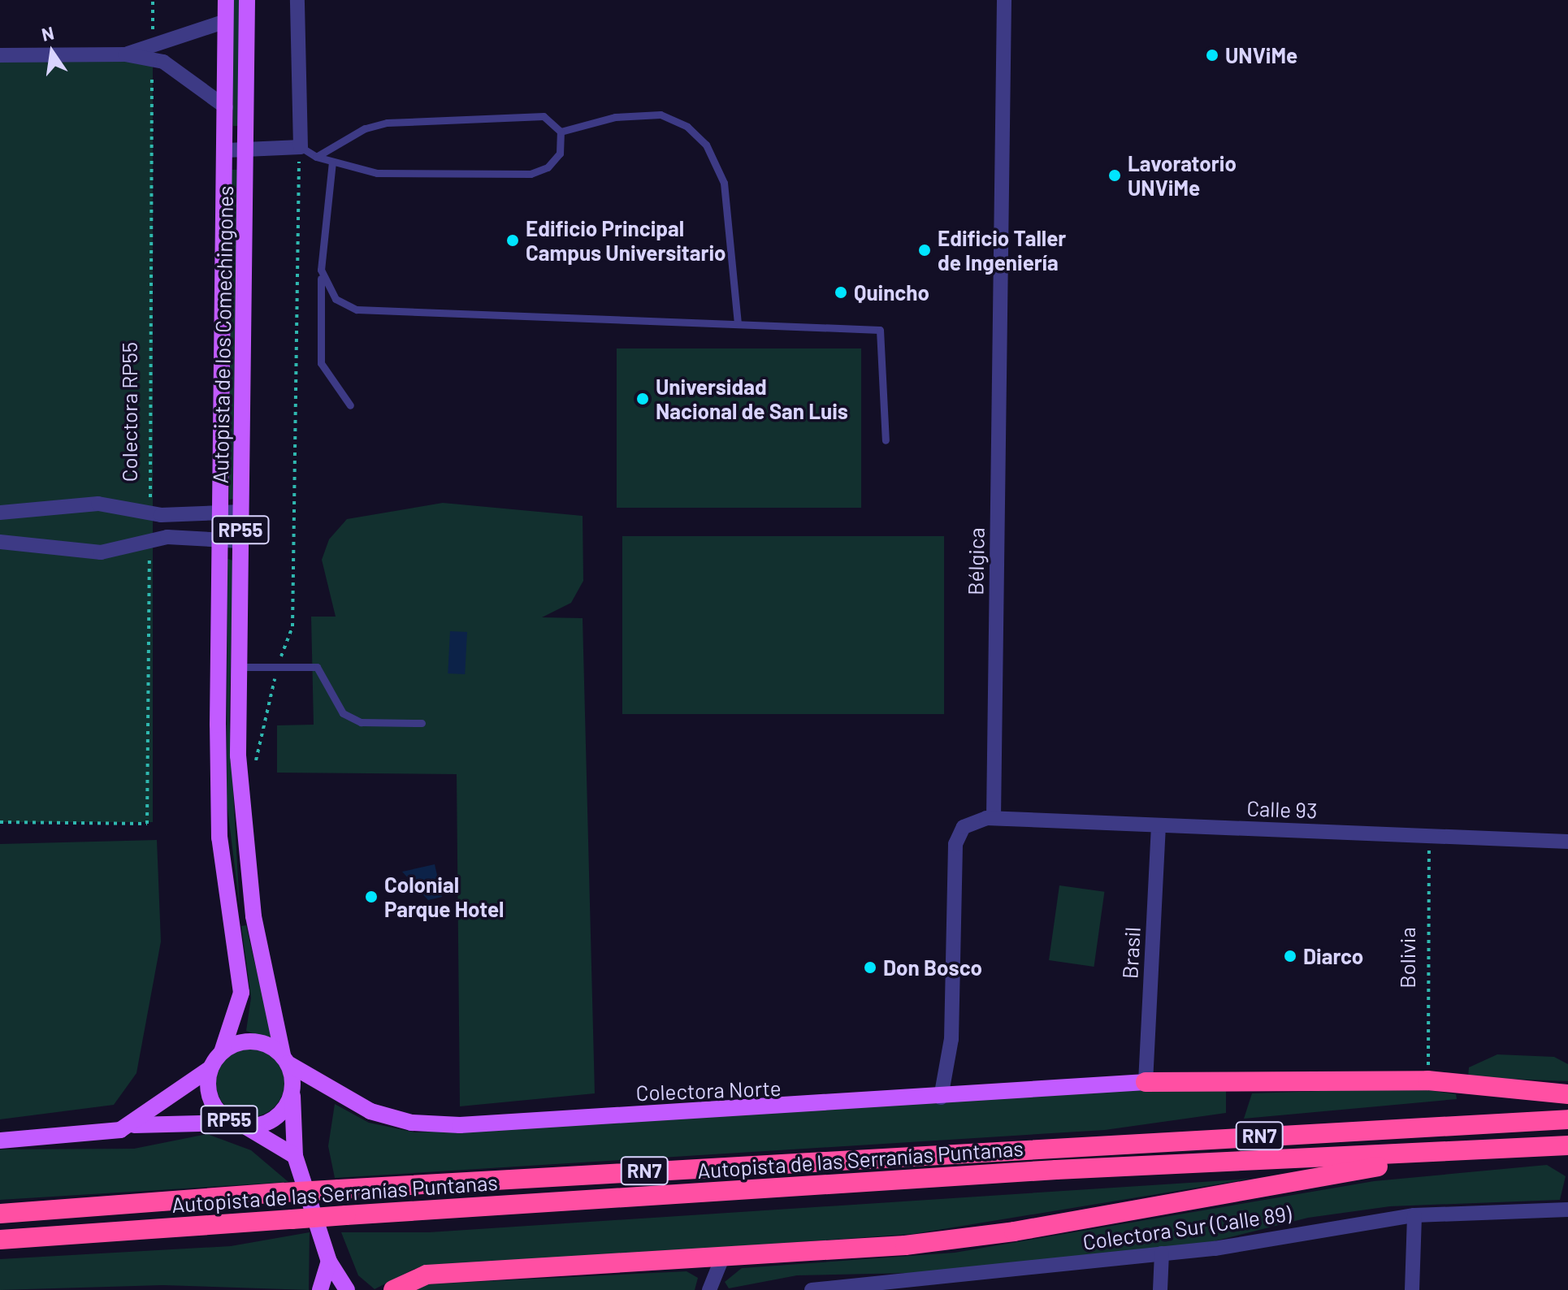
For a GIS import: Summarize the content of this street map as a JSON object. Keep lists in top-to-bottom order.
{
  "streets": {
    "highway": ["RN7", "Autopista de las Serranías Puntanas"],
    "main road": ["Autopista de los Comechingones", "RP55", "Colectora Norte"],
    "street": [
      "Bélgica",
      "Calle 93",
      "Brasil",
      "Colectora Sur (Calle 89)"
    ],
    "path": ["Colectora RP55", "Bolivia"]
  },
  "crossings": [
    ["Autopista de los Comechingones", "RP55"],
    ["Autopista de los Comechingones", "Colectora Norte"],
    ["RP55", "Colectora Norte"],
    ["Bélgica", "Calle 93"],
    ["Calle 93", "Brasil"],
    ["Calle 93", "Bolivia"],
    ["Brasil", "Colectora Norte"]
  ],
  "places": [
    "UNViMe",
    "Lavoratorio UNViMe",
    "Edificio Principal Campus Universitario",
    "Edificio Taller de Ingeniería",
    "Quincho",
    "Universidad Nacional de San Luis",
    "Colonial Parque Hotel",
    "Diarco",
    "Don Bosco"
  ],
  "north": "top"
}
